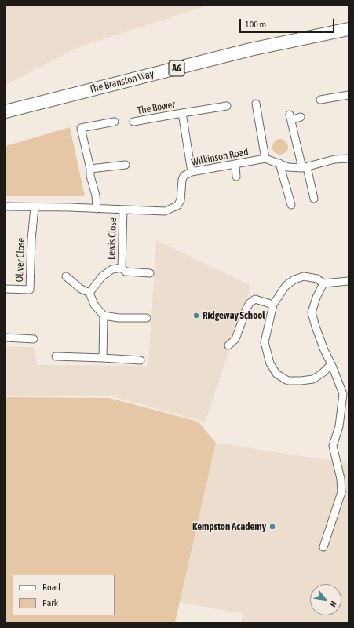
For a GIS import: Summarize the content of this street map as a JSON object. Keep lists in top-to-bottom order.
{
  "streets": {
    "highway": ["A6", "The Branston Way"],
    "street": [
      "The Bower",
      "Wilkinson Road",
      "Lewis Close",
      "Oliver Close"
    ]
  },
  "crossings": [
    ["The Bower", "Wilkinson Road"],
    ["Wilkinson Road", "Lewis Close"],
    ["Wilkinson Road", "Oliver Close"]
  ],
  "places": ["Ridgeway School", "Kempston Academy"],
  "legend": ["Road", "Park"],
  "scale_bar": "100 m",
  "north": "bottom right"
}
